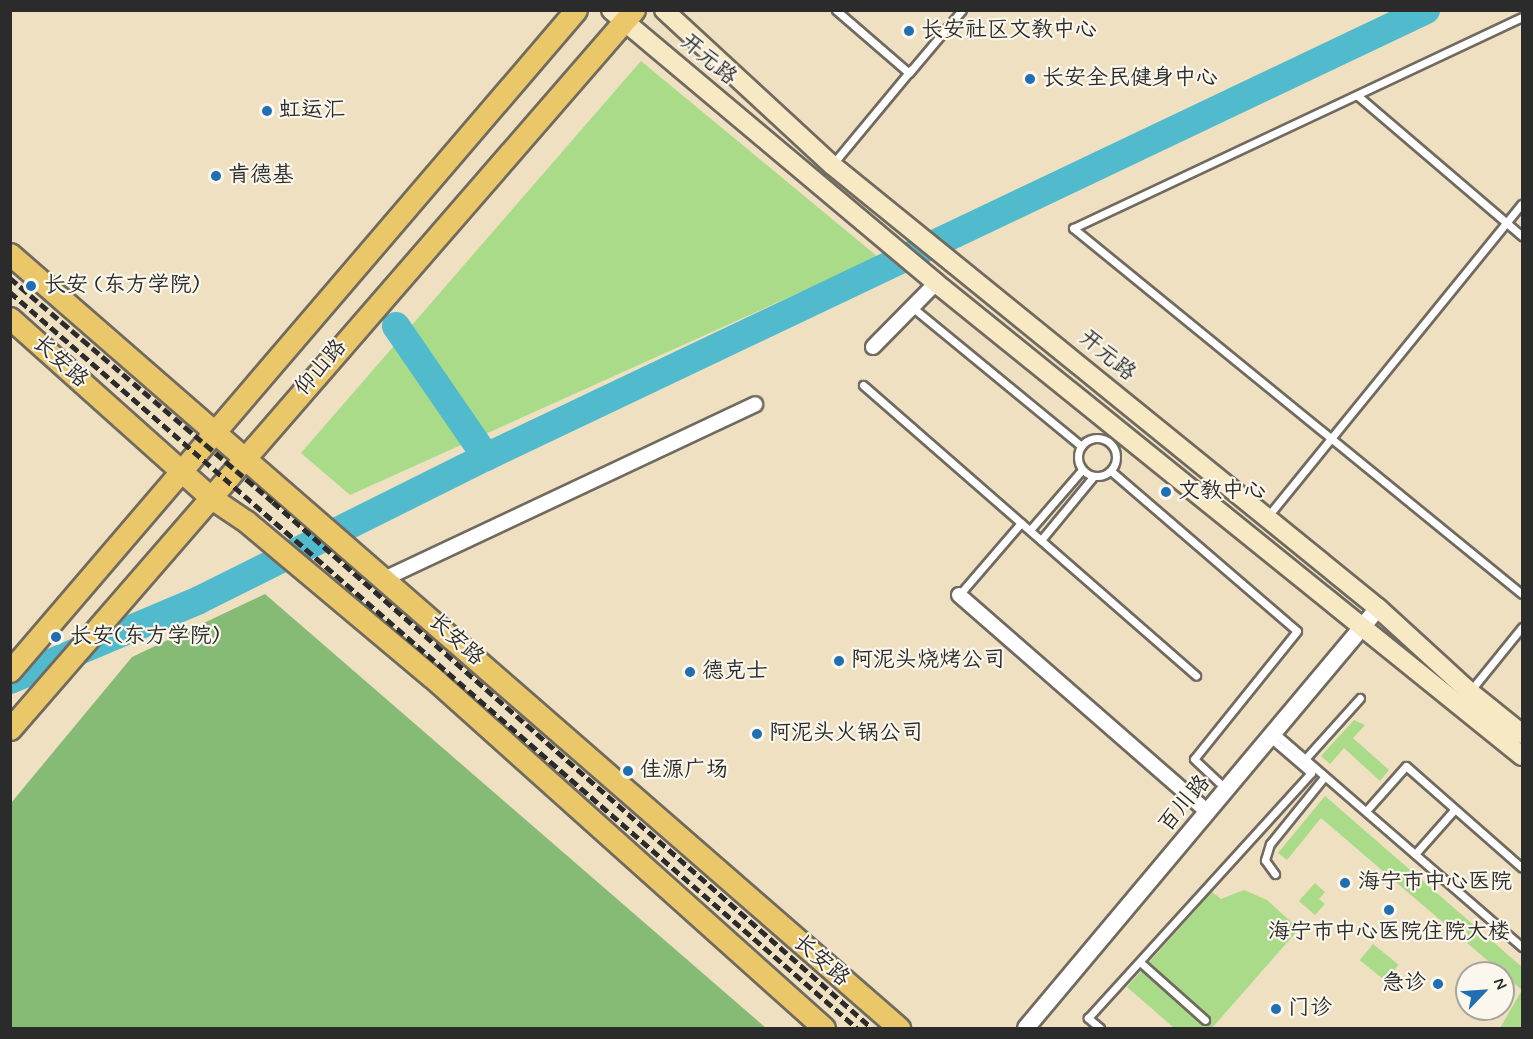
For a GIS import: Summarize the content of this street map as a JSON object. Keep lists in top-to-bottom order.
{
  "streets": {
    "main road": ["开元路", "长安路", "仰山路"],
    "street": ["百川路"]
  },
  "crossings": [
    ["开元路", "仰山路"],
    ["开元路", "百川路"],
    ["长安路", "仰山路"]
  ],
  "places": [
    "长安社区文教中心",
    "长安全民健身中心",
    "虹运汇",
    "肯德基",
    "长安 (东方学院)",
    "文教中心",
    "长安(东方学院)",
    "阿泥头烧烤公司",
    "德克士",
    "阿泥头火锅公司",
    "佳源广场",
    "海宁市中心医院",
    "海宁市中心医院住院大楼",
    "急诊",
    "门诊"
  ],
  "north": "top right"
}
